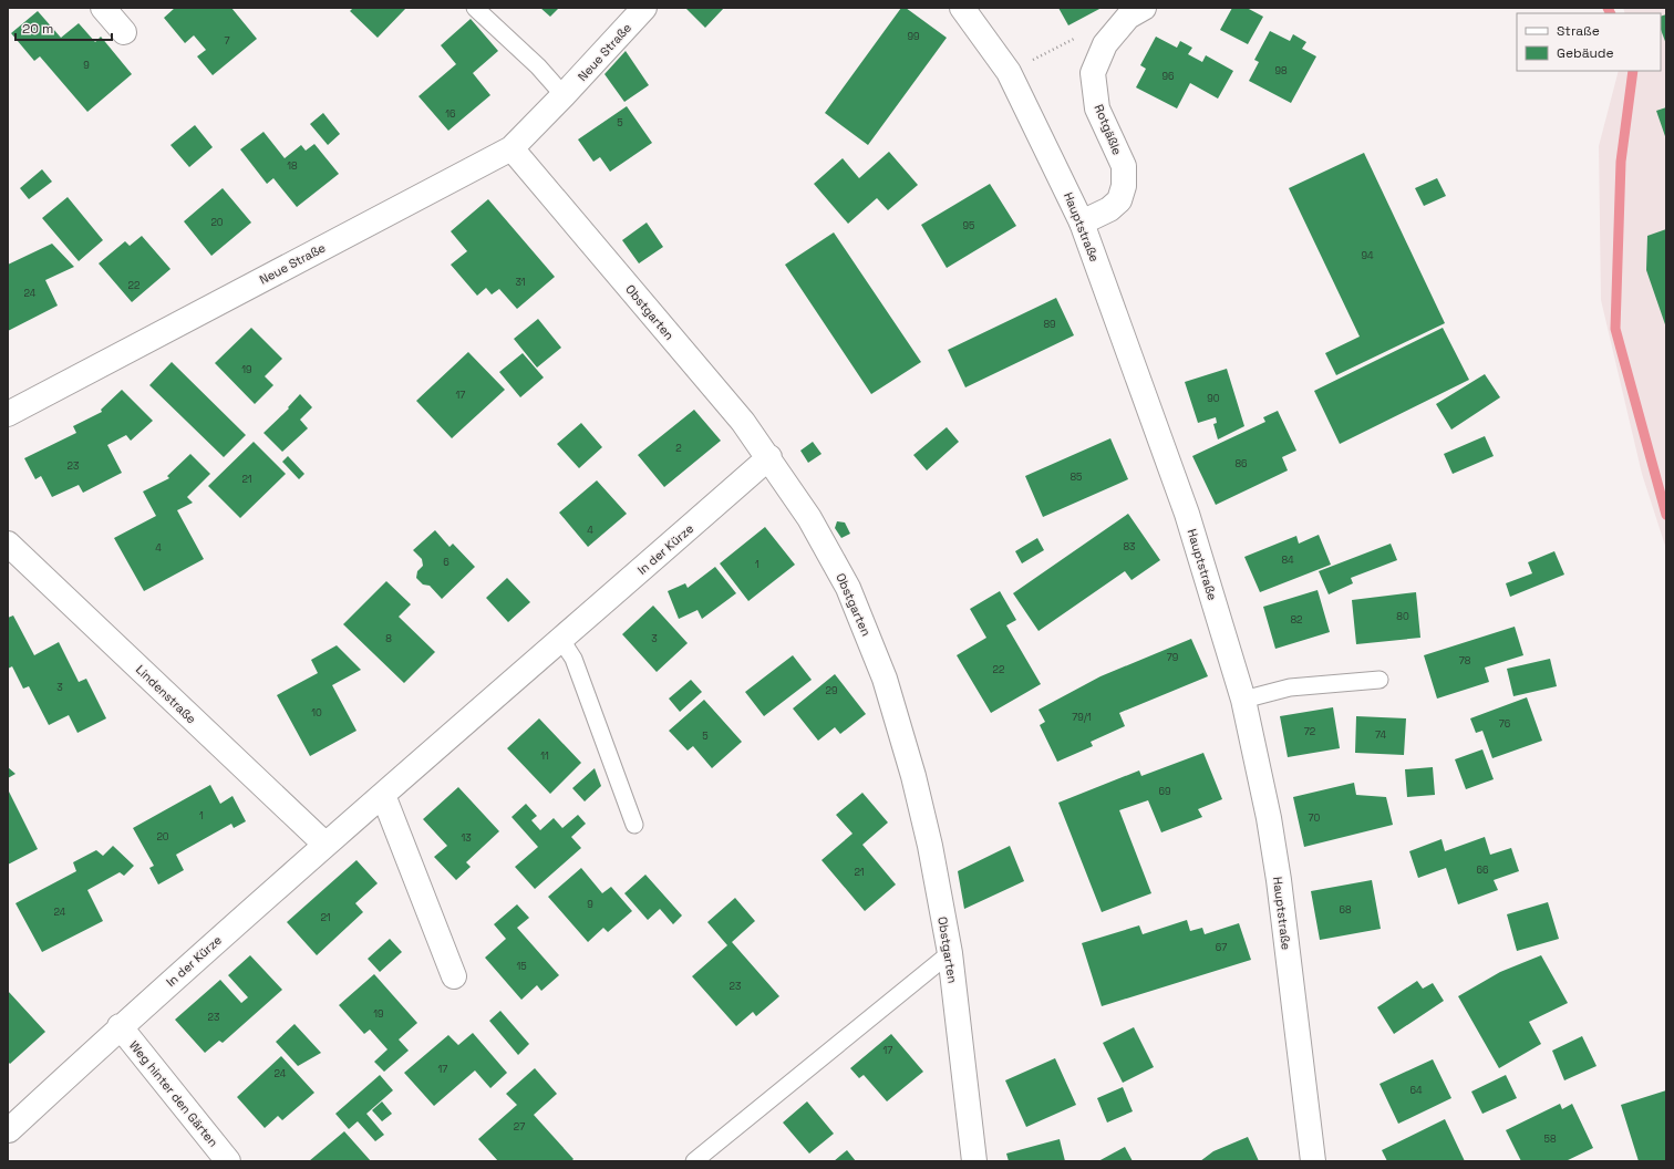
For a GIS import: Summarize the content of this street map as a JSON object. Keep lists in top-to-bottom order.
{
  "streets": {
    "street": [
      "Neue Straße",
      "Rotgäßle",
      "Hauptstraße",
      "Obstgarten",
      "In der Kürze",
      "Lindenstraße",
      "Weg hinter den Gärten"
    ]
  },
  "crossings": [
    ["Neue Straße", "Obstgarten"],
    ["Rotgäßle", "Hauptstraße"],
    ["Obstgarten", "In der Kürze"],
    ["In der Kürze", "Lindenstraße"],
    ["In der Kürze", "Weg hinter den Gärten"]
  ],
  "house_numbers": [
    "99",
    "7",
    "9",
    "98",
    "96",
    "16",
    "5",
    "18",
    "20",
    "95",
    "94",
    "31",
    "22",
    "24",
    "89",
    "19",
    "17",
    "90",
    "2",
    "86",
    "23",
    "85",
    "21",
    "4",
    "83",
    "4",
    "84",
    "6",
    "1",
    "80",
    "82",
    "8",
    "3",
    "79",
    "78",
    "22",
    "3",
    "29",
    "10",
    "79/1",
    "76",
    "72",
    "74",
    "5",
    "11",
    "69",
    "1",
    "70",
    "20",
    "13",
    "66",
    "21",
    "9",
    "68",
    "24",
    "21",
    "67",
    "15",
    "23",
    "19",
    "23",
    "17",
    "17",
    "24",
    "64",
    "27",
    "58"
  ],
  "legend": ["Straße", "Gebäude"],
  "scale_bar": "20 m"
}
